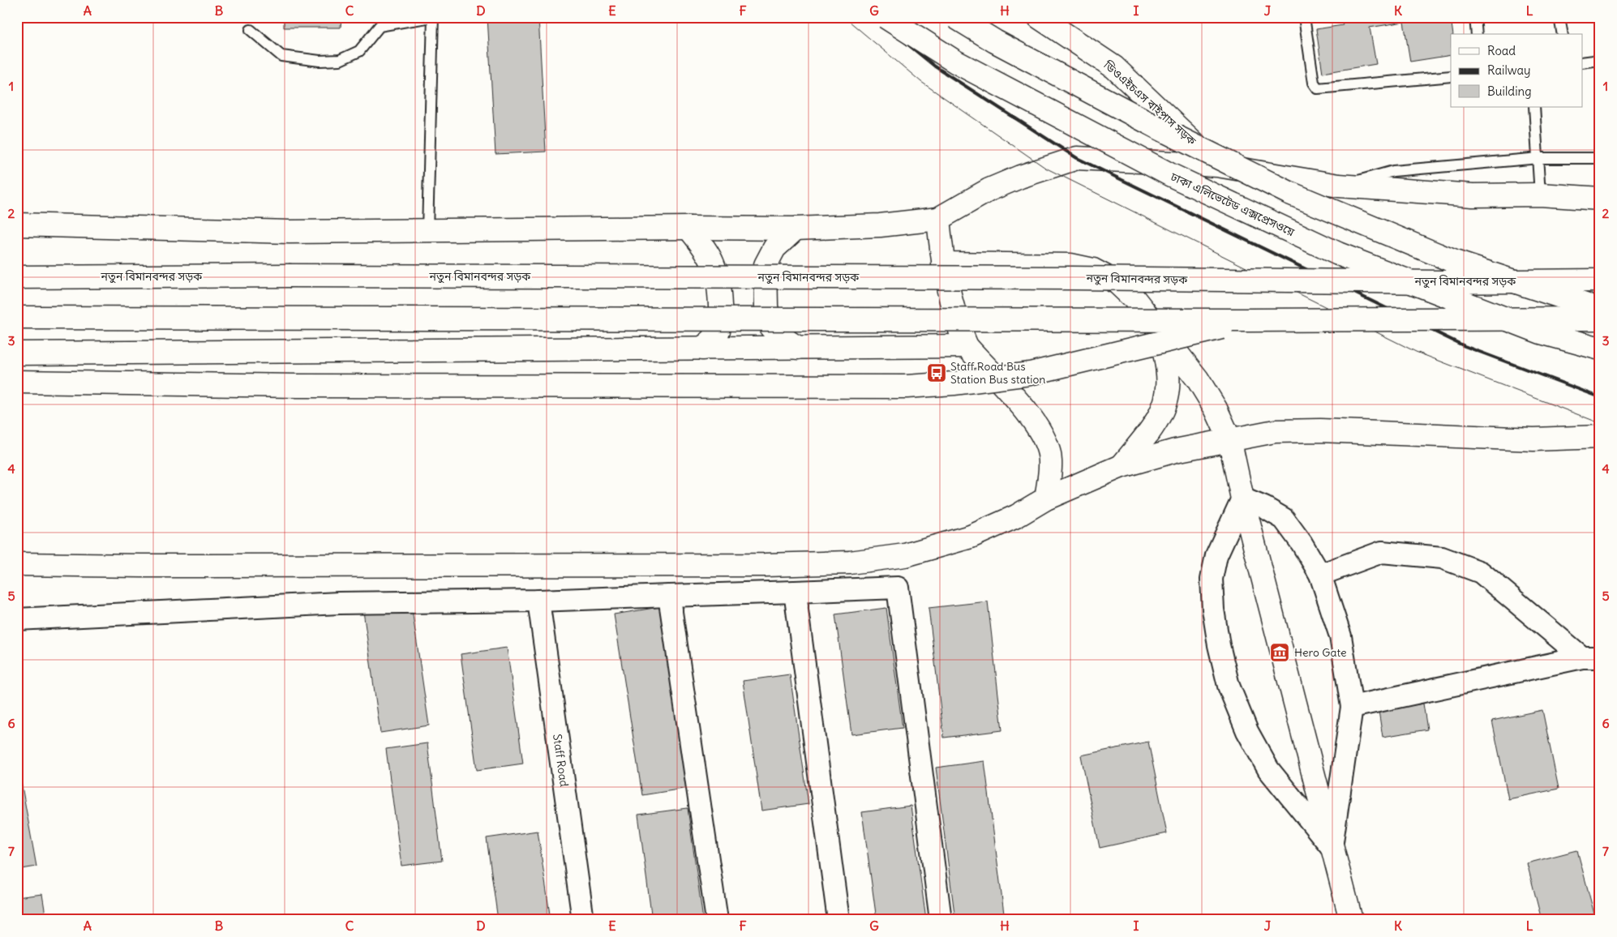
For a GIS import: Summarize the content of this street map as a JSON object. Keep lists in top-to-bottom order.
{
  "streets": {
    "main road": ["ডিওএইচএস বাইপাস সড়ক", "ঢাকা এলিভেটেড এক্সপ্রেসওয়ে", "নতুন বিমানবন্দর সড়ক"],
    "street": ["Staff Road"]
  },
  "places": {
    "bus stop": ["Staff Road Bus Station Bus station"],
    "museum": ["Hero Gate"]
  },
  "legend": ["Road", "Railway", "Building"],
  "grid": {
    "columns": [
      "A",
      "B",
      "C",
      "D",
      "E",
      "F",
      "G",
      "H",
      "I",
      "J",
      "K",
      "L"
    ],
    "rows": [
      "1",
      "2",
      "3",
      "4",
      "5",
      "6",
      "7"
    ]
  }
}
